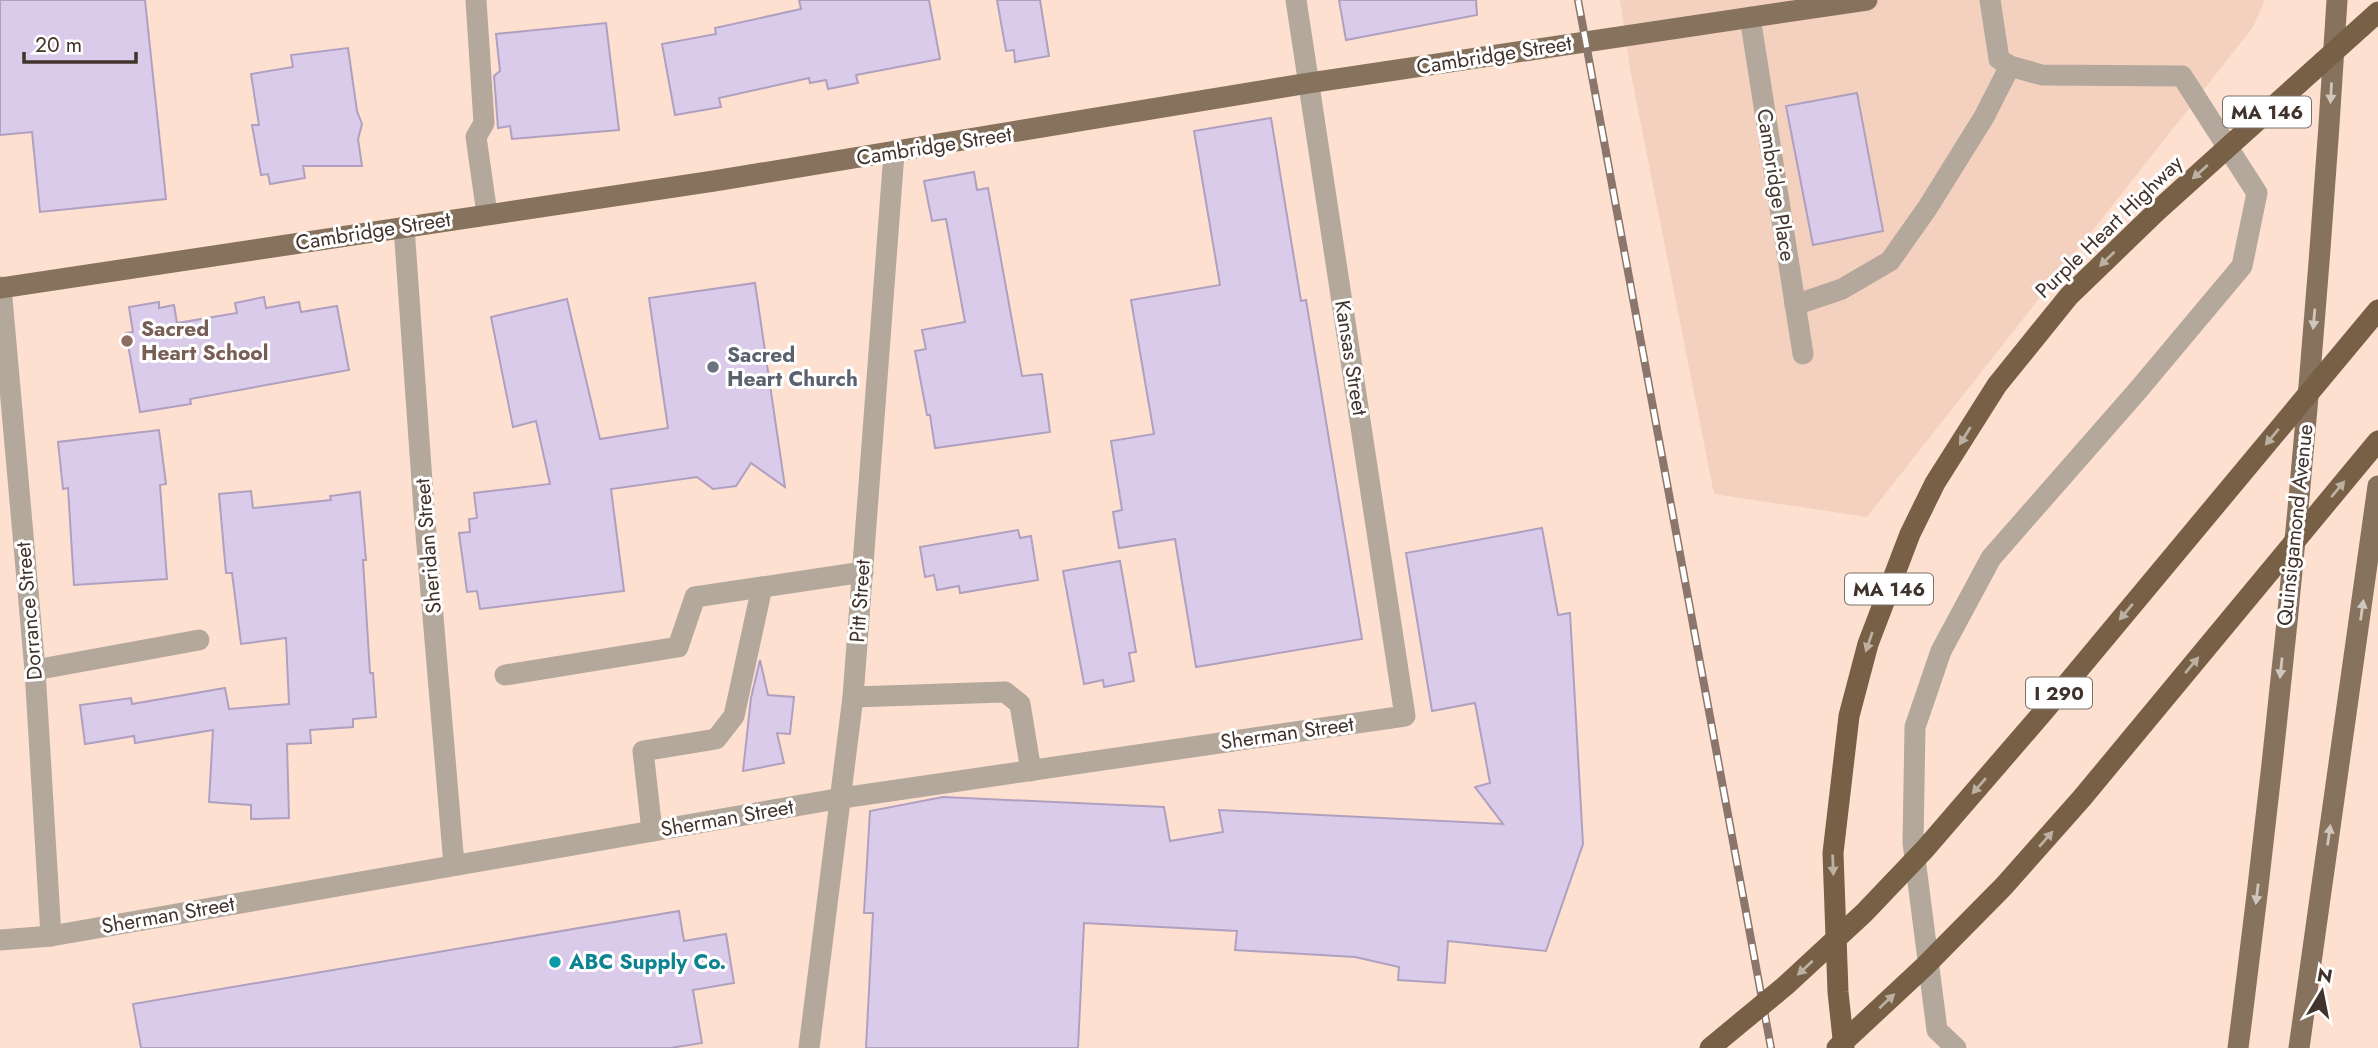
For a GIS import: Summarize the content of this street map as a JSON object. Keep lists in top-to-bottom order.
{
  "streets": {
    "highway": ["MA 146", "Purple Heart Highway", "I 290"],
    "main road": ["Cambridge Street", "Quinsigamond Avenue"],
    "street": [
      "Cambridge Place",
      "Kansas Street",
      "Sheridan Street",
      "Pitt Street",
      "Dorrance Street",
      "Sherman Street"
    ]
  },
  "crossings": [
    ["Cambridge Street", "Cambridge Place"],
    ["Cambridge Street", "Kansas Street"],
    ["Cambridge Street", "Sheridan Street"],
    ["Cambridge Street", "Pitt Street"],
    ["Cambridge Street", "Dorrance Street"],
    ["Kansas Street", "Sherman Street"],
    ["Sheridan Street", "Sherman Street"],
    ["Pitt Street", "Sherman Street"],
    ["Dorrance Street", "Sherman Street"]
  ],
  "places": ["Sacred Heart School", "Sacred Heart Church", "ABC Supply Co."],
  "scale_bar": "20 m",
  "north": "top"
}
